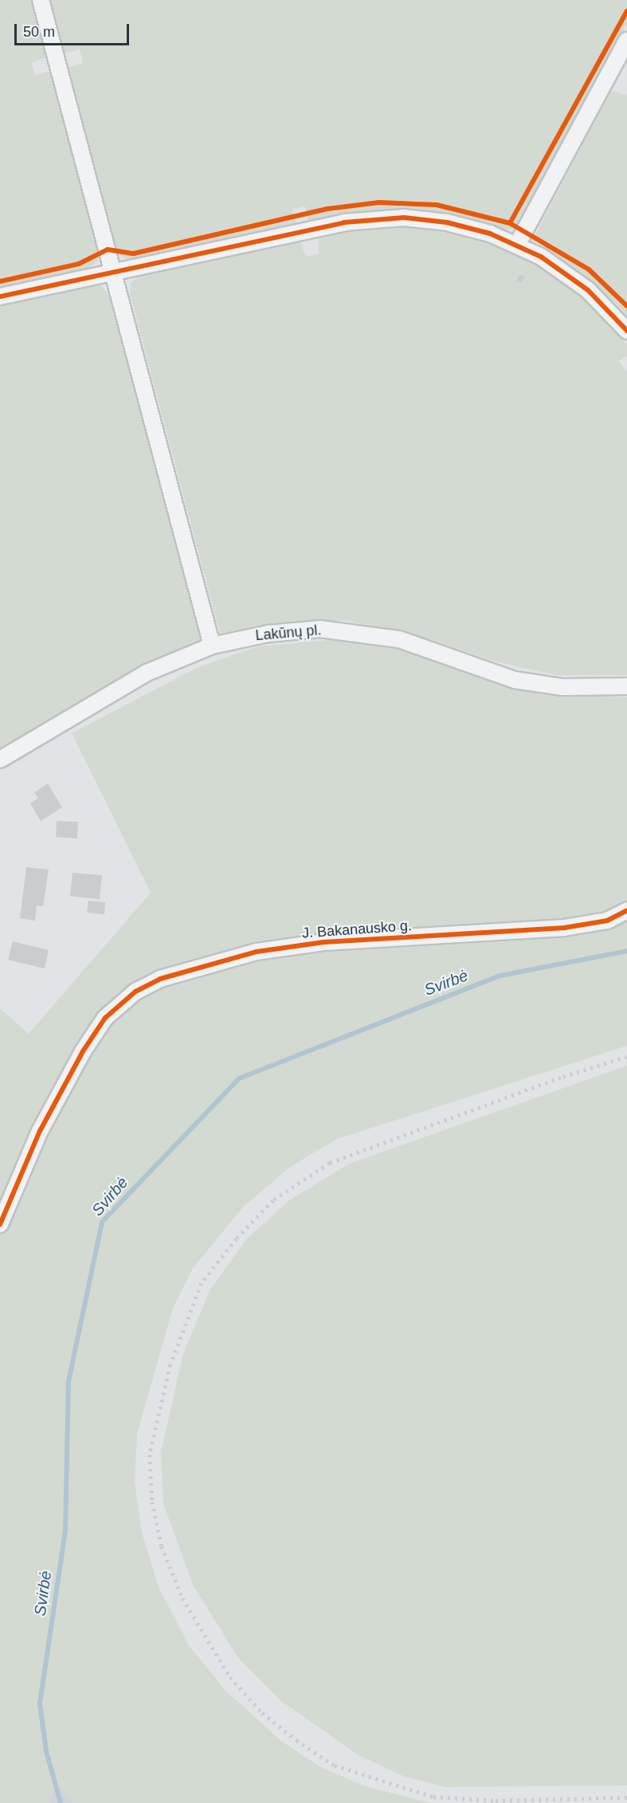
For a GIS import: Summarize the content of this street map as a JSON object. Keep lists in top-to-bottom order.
{
  "streets": {
    "street": ["Lakūnų pl.", "J. Bakanausko g."]
  },
  "water": ["Svirbė"],
  "scale_bar": "50 m"
}
